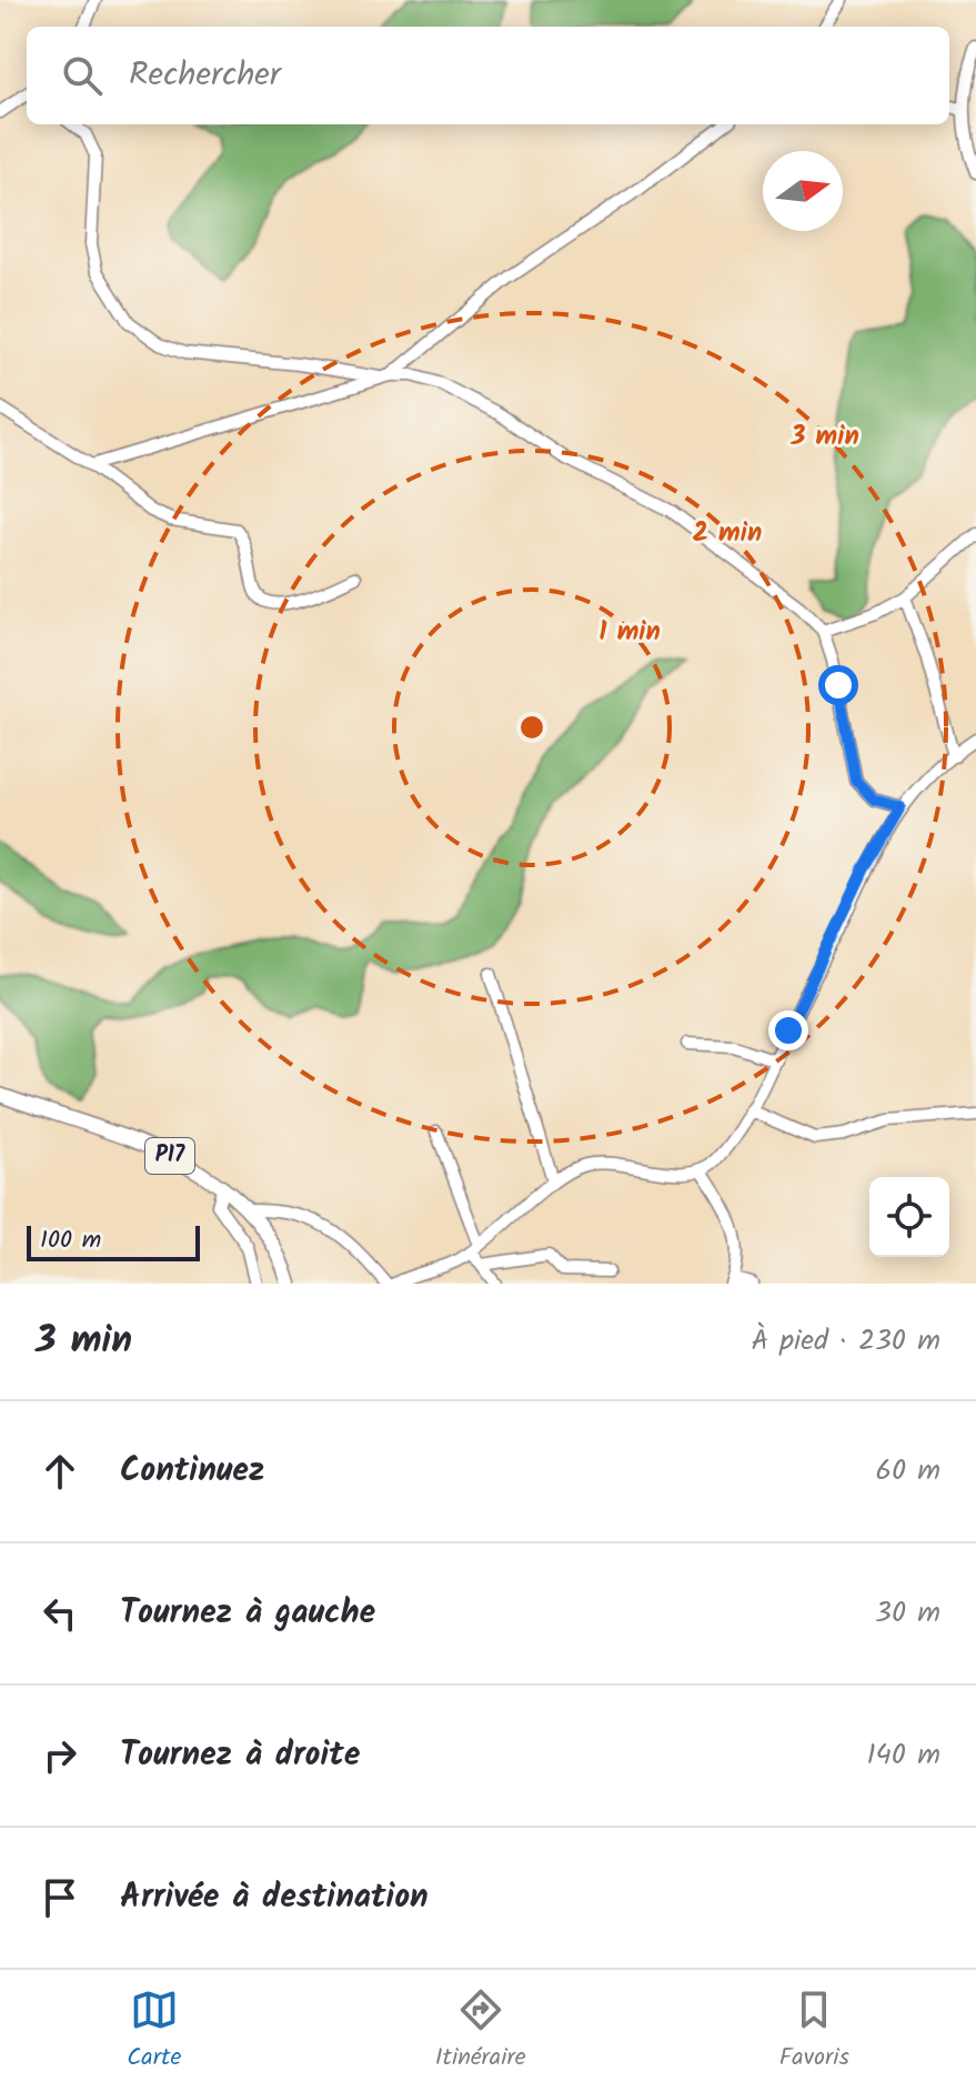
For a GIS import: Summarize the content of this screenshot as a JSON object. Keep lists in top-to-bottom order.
{
  "streets": {
    "main road": ["P17"]
  },
  "scale_bar": "100 m",
  "north": "right",
  "page": {
    "search": "Rechercher",
    "scale": "100 m",
    "heading": ["3 min", "À pied · 230 m"],
    "list": [
      ["Continuez", "60 m"],
      ["Tournez à gauche", "30 m"],
      ["Tournez à droite", "140 m"],
      "Arrivée à destination"
    ],
    "nav": ["Carte", "Itinéraire", "Favoris"]
  },
  "rings": ["3 min", "2 min", "1 min"]
}
